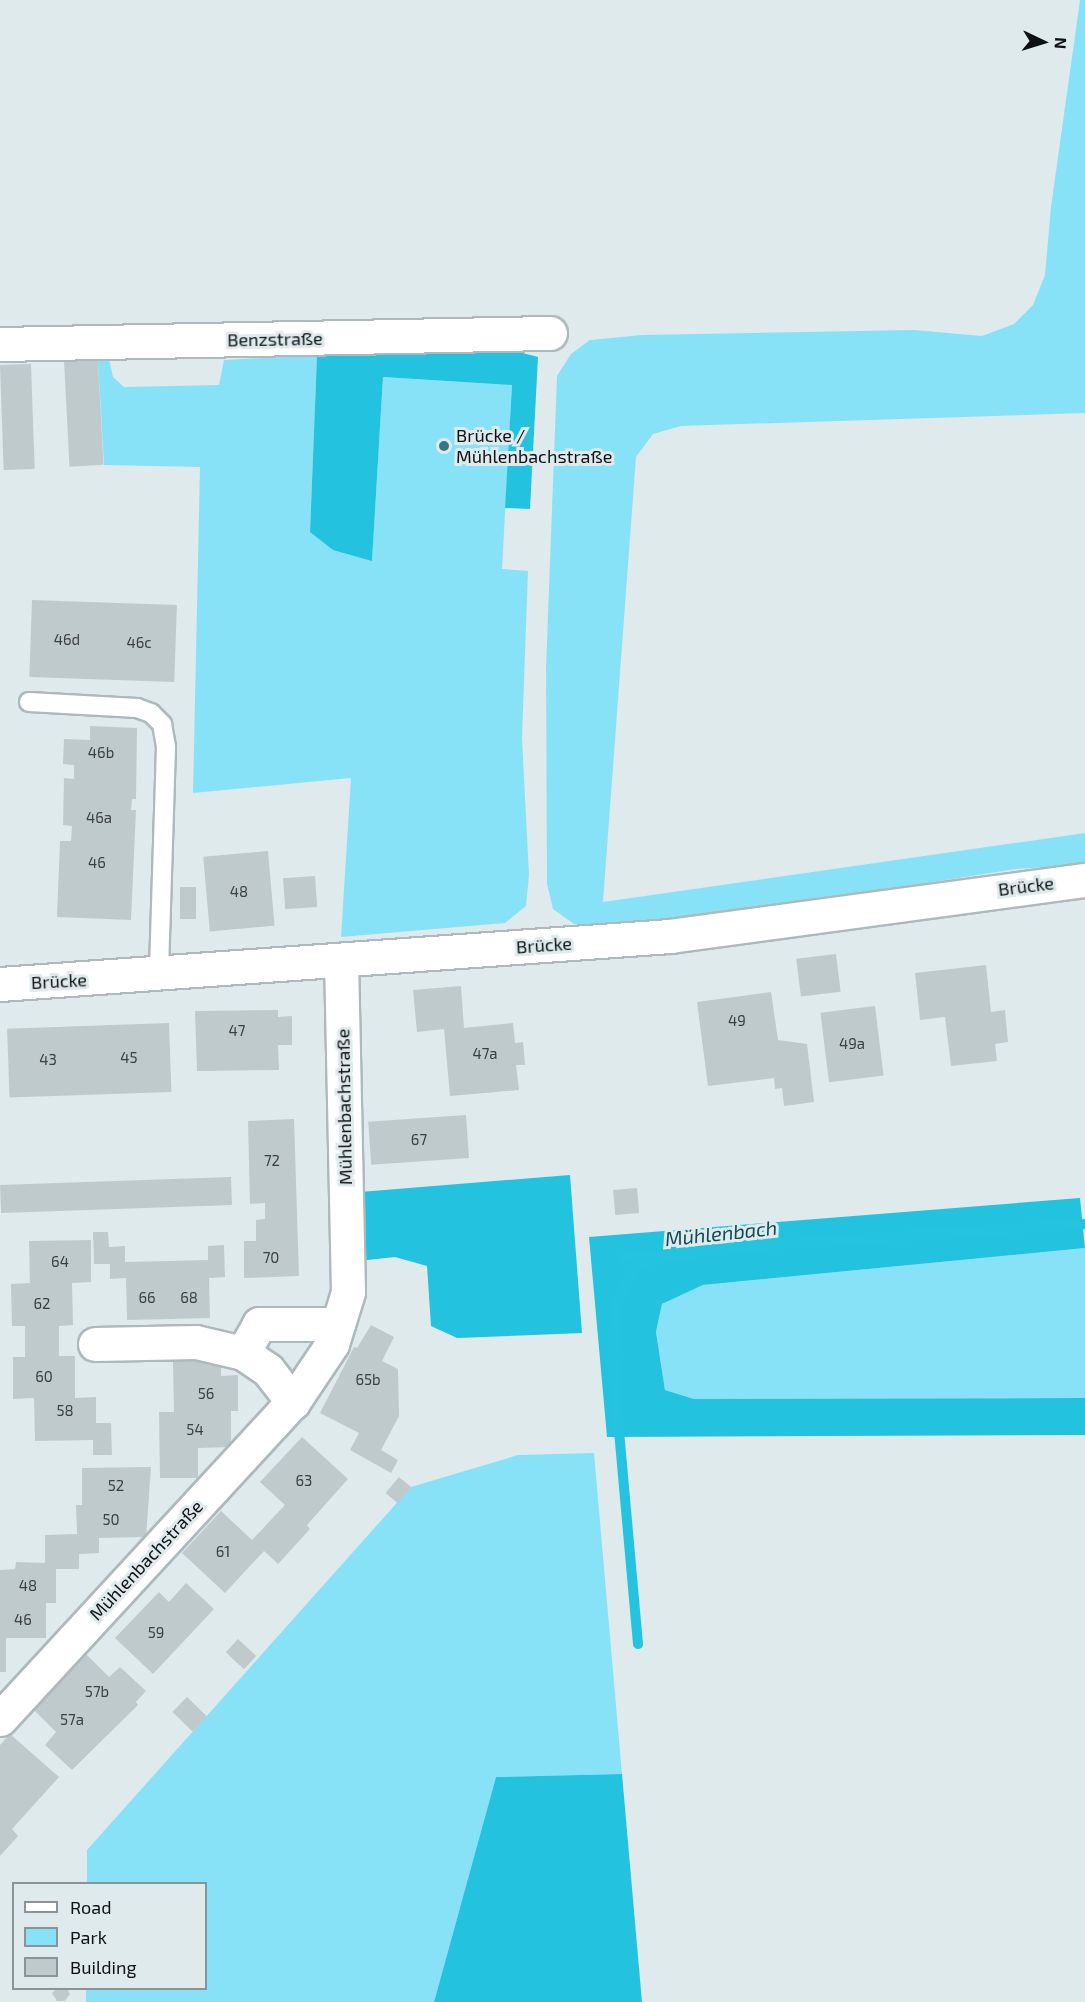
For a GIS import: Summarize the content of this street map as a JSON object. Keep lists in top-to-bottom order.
{
  "streets": {
    "street": ["Benzstraße", "Brücke", "Mühlenbachstraße"]
  },
  "crossings": [
    ["Brücke", "Mühlenbachstraße"]
  ],
  "water": ["Mühlenbach"],
  "places": ["Brücke / Mühlenbachstraße"],
  "house_numbers": [
    "46d",
    "46c",
    "46b",
    "46a",
    "46",
    "48",
    "49",
    "47",
    "49a",
    "47a",
    "45",
    "43",
    "67",
    "72",
    "70",
    "64",
    "66",
    "68",
    "62",
    "60",
    "65b",
    "56",
    "58",
    "54",
    "63",
    "52",
    "50",
    "61",
    "48",
    "46",
    "59",
    "57b",
    "57a"
  ],
  "legend": ["Road", "Park", "Building"],
  "north": "right"
}
